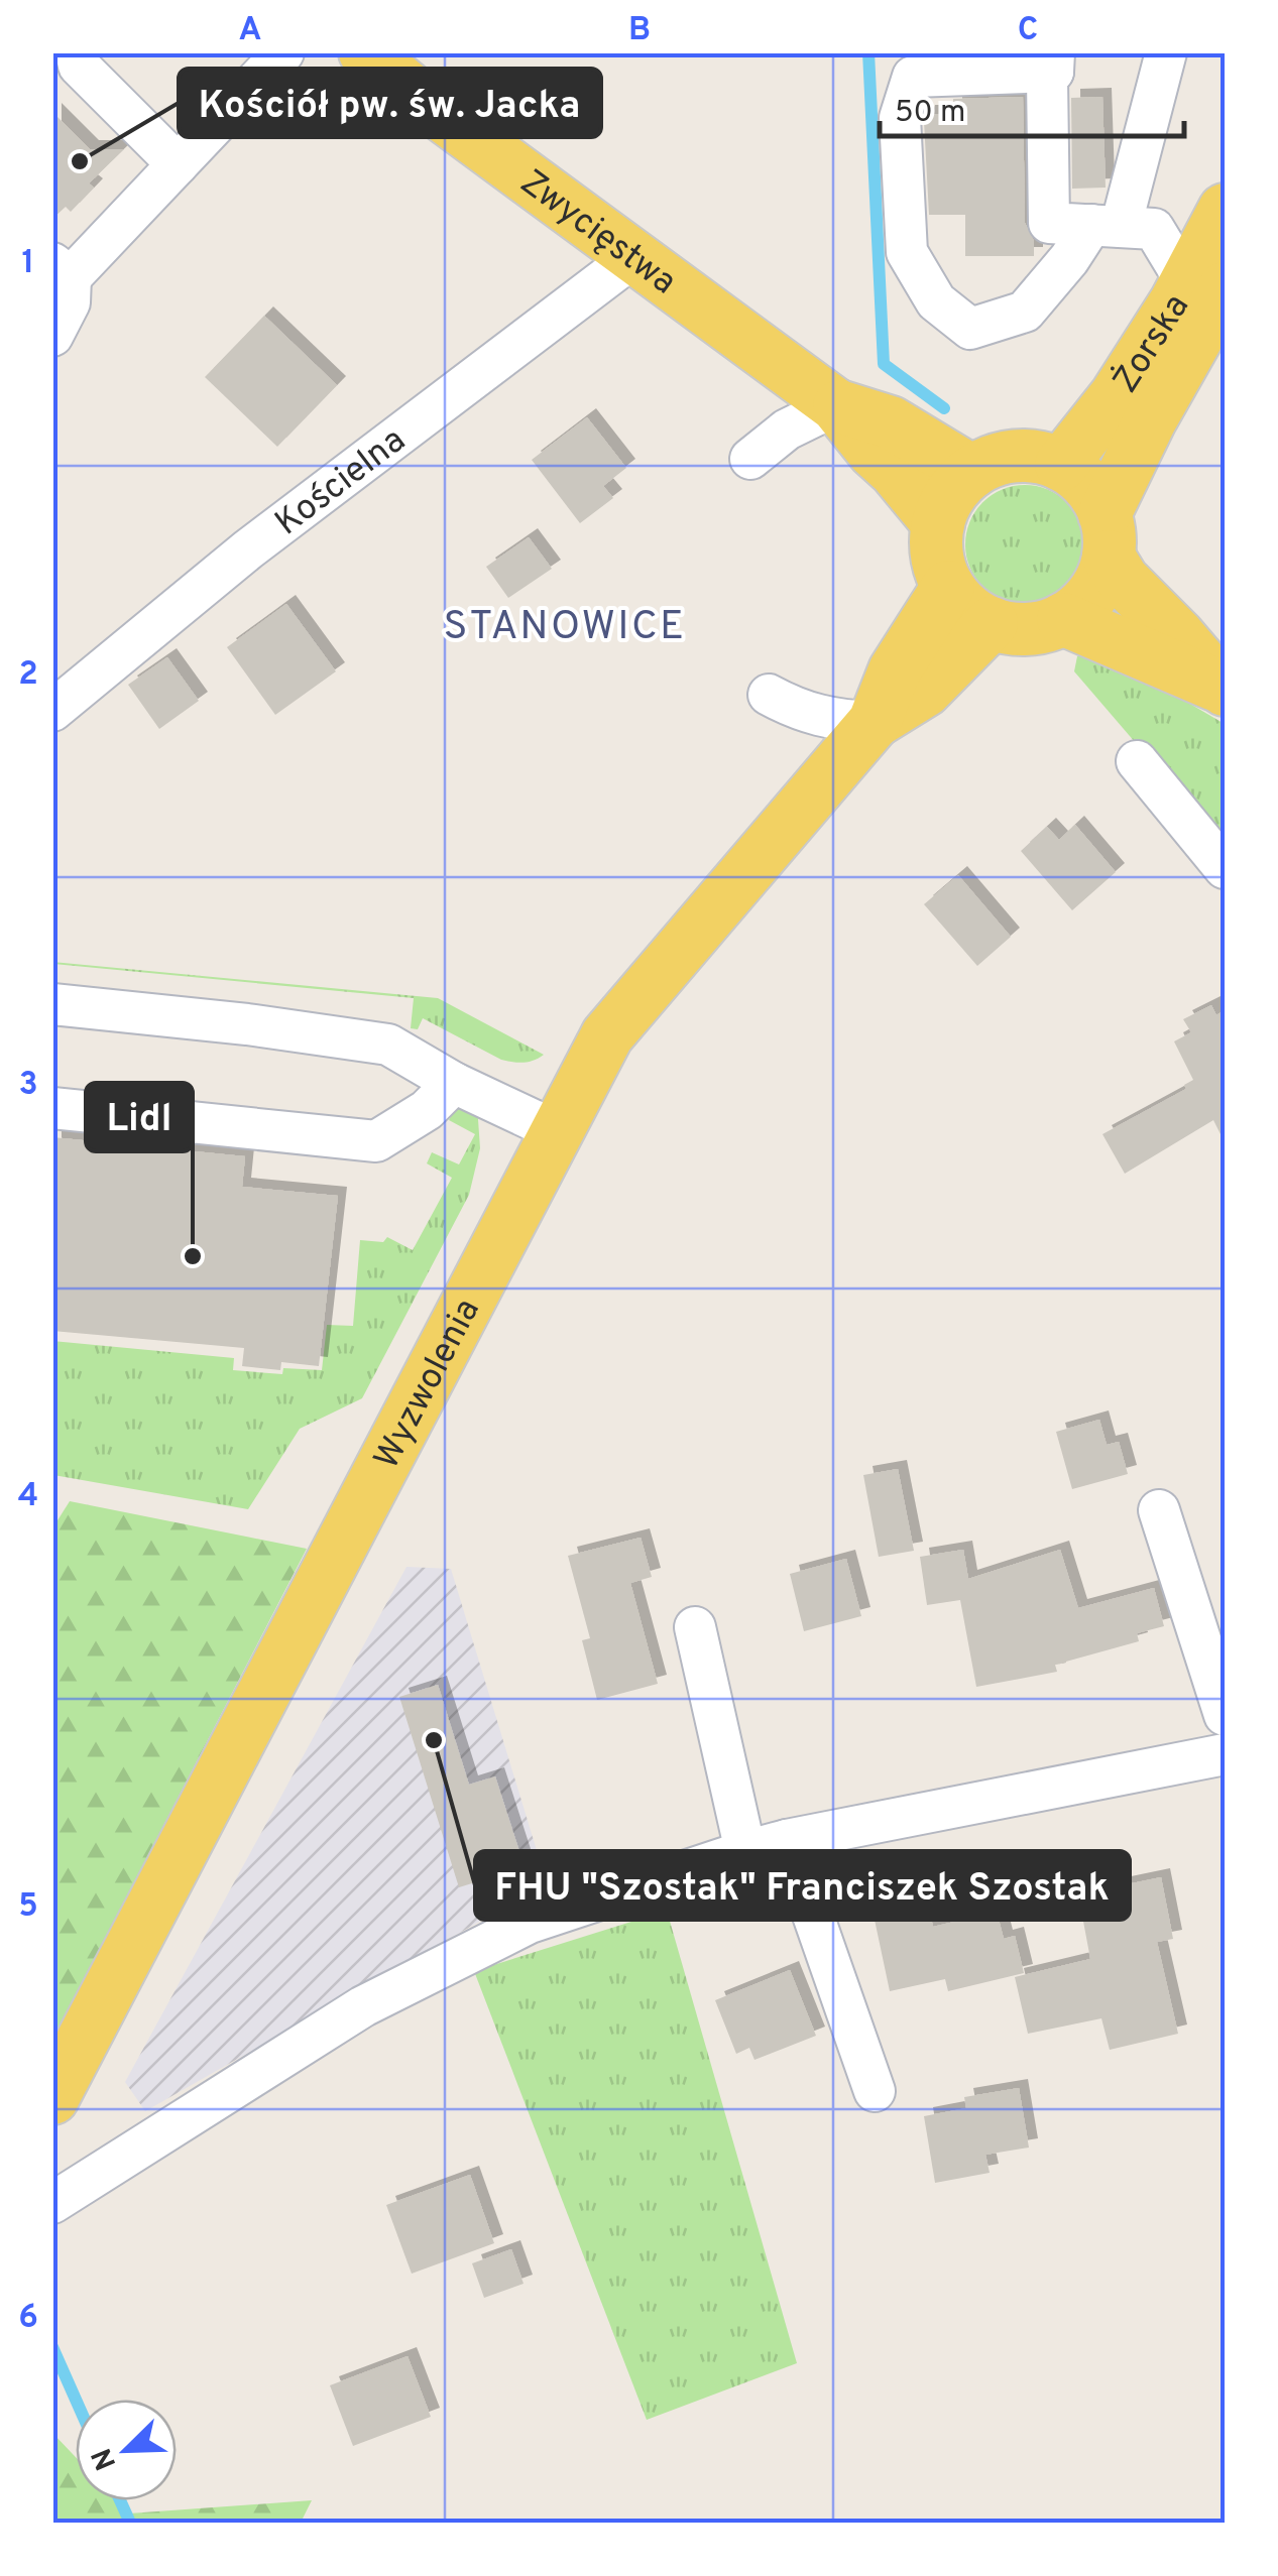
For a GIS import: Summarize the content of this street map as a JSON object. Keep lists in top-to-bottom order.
{
  "streets": {
    "main road": ["Zwycięstwa", "Żorska", "Wyzwolenia"],
    "street": ["Kościelna"]
  },
  "crossings": [
    ["Zwycięstwa", "Żorska"],
    ["Zwycięstwa", "Kościelna"],
    ["Zwycięstwa", "Wyzwolenia"],
    ["Żorska", "Wyzwolenia"]
  ],
  "districts": ["STANOWICE"],
  "places": ["Kościół pw. św. Jacka", "Lidl", "FHU \"Szostak\" Franciszek Szostak"],
  "scale_bar": "50 m",
  "north": "bottom left",
  "grid": {
    "columns": ["A", "B", "C"],
    "rows": [
      "1",
      "2",
      "3",
      "4",
      "5",
      "6"
    ]
  }
}
